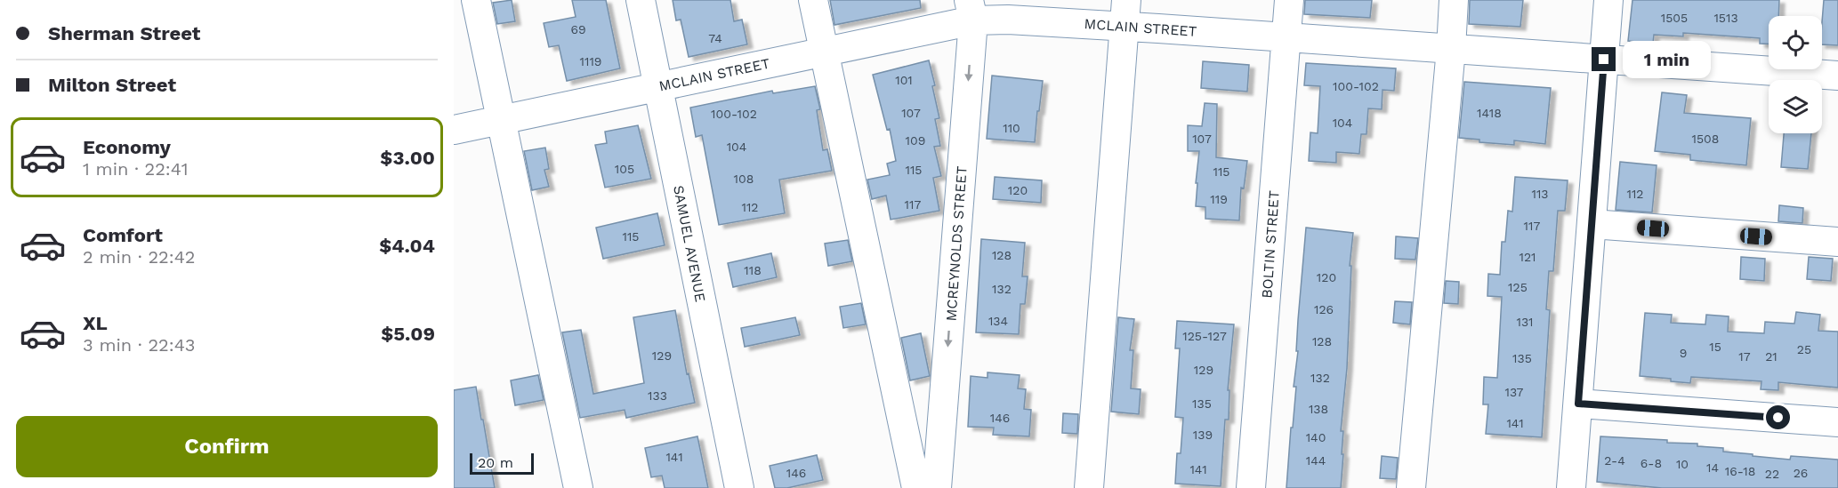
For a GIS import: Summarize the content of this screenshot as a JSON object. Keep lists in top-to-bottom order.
{
  "streets": {
    "street": [
      "MCLAIN STREET",
      "SAMUEL AVENUE",
      "MCREYNOLDS STREET",
      "BOLTIN STREET"
    ]
  },
  "crossings": [
    ["MCLAIN STREET", "SAMUEL AVENUE"],
    ["MCLAIN STREET", "MCREYNOLDS STREET"],
    ["MCLAIN STREET", "BOLTIN STREET"]
  ],
  "house_numbers": [
    "1505",
    "1513",
    "69",
    "74",
    "1119",
    "101",
    "100-102",
    "107",
    "1418",
    "100-102",
    "104",
    "110",
    "107",
    "1508",
    "109",
    "104",
    "105",
    "115",
    "115",
    "108",
    "120",
    "113",
    "112",
    "119",
    "117",
    "112",
    "117",
    "115",
    "128",
    "121",
    "118",
    "120",
    "125",
    "132",
    "126",
    "134",
    "131",
    "125-127",
    "128",
    "15",
    "25",
    "9",
    "129",
    "17",
    "21",
    "135",
    "129",
    "132",
    "137",
    "133",
    "135",
    "138",
    "146",
    "141",
    "139",
    "140",
    "141",
    "144",
    "2-4",
    "6-8",
    "10",
    "14",
    "141",
    "16-18",
    "146",
    "26",
    "22"
  ],
  "scale_bar": "20 m",
  "page": {
    "banner": ["Sherman Street", "Milton Street"],
    "bubble": "1 min",
    "list": [
      {
        "name": "Economy",
        "note": "1 min · 22:41",
        "value": "$3.00"
      },
      {
        "name": "Comfort",
        "note": "2 min · 22:42",
        "value": "$4.04"
      },
      {
        "name": "XL",
        "note": "3 min · 22:43",
        "value": "$5.09"
      }
    ],
    "buttons": "Confirm",
    "scale": "20 m"
  }
}
